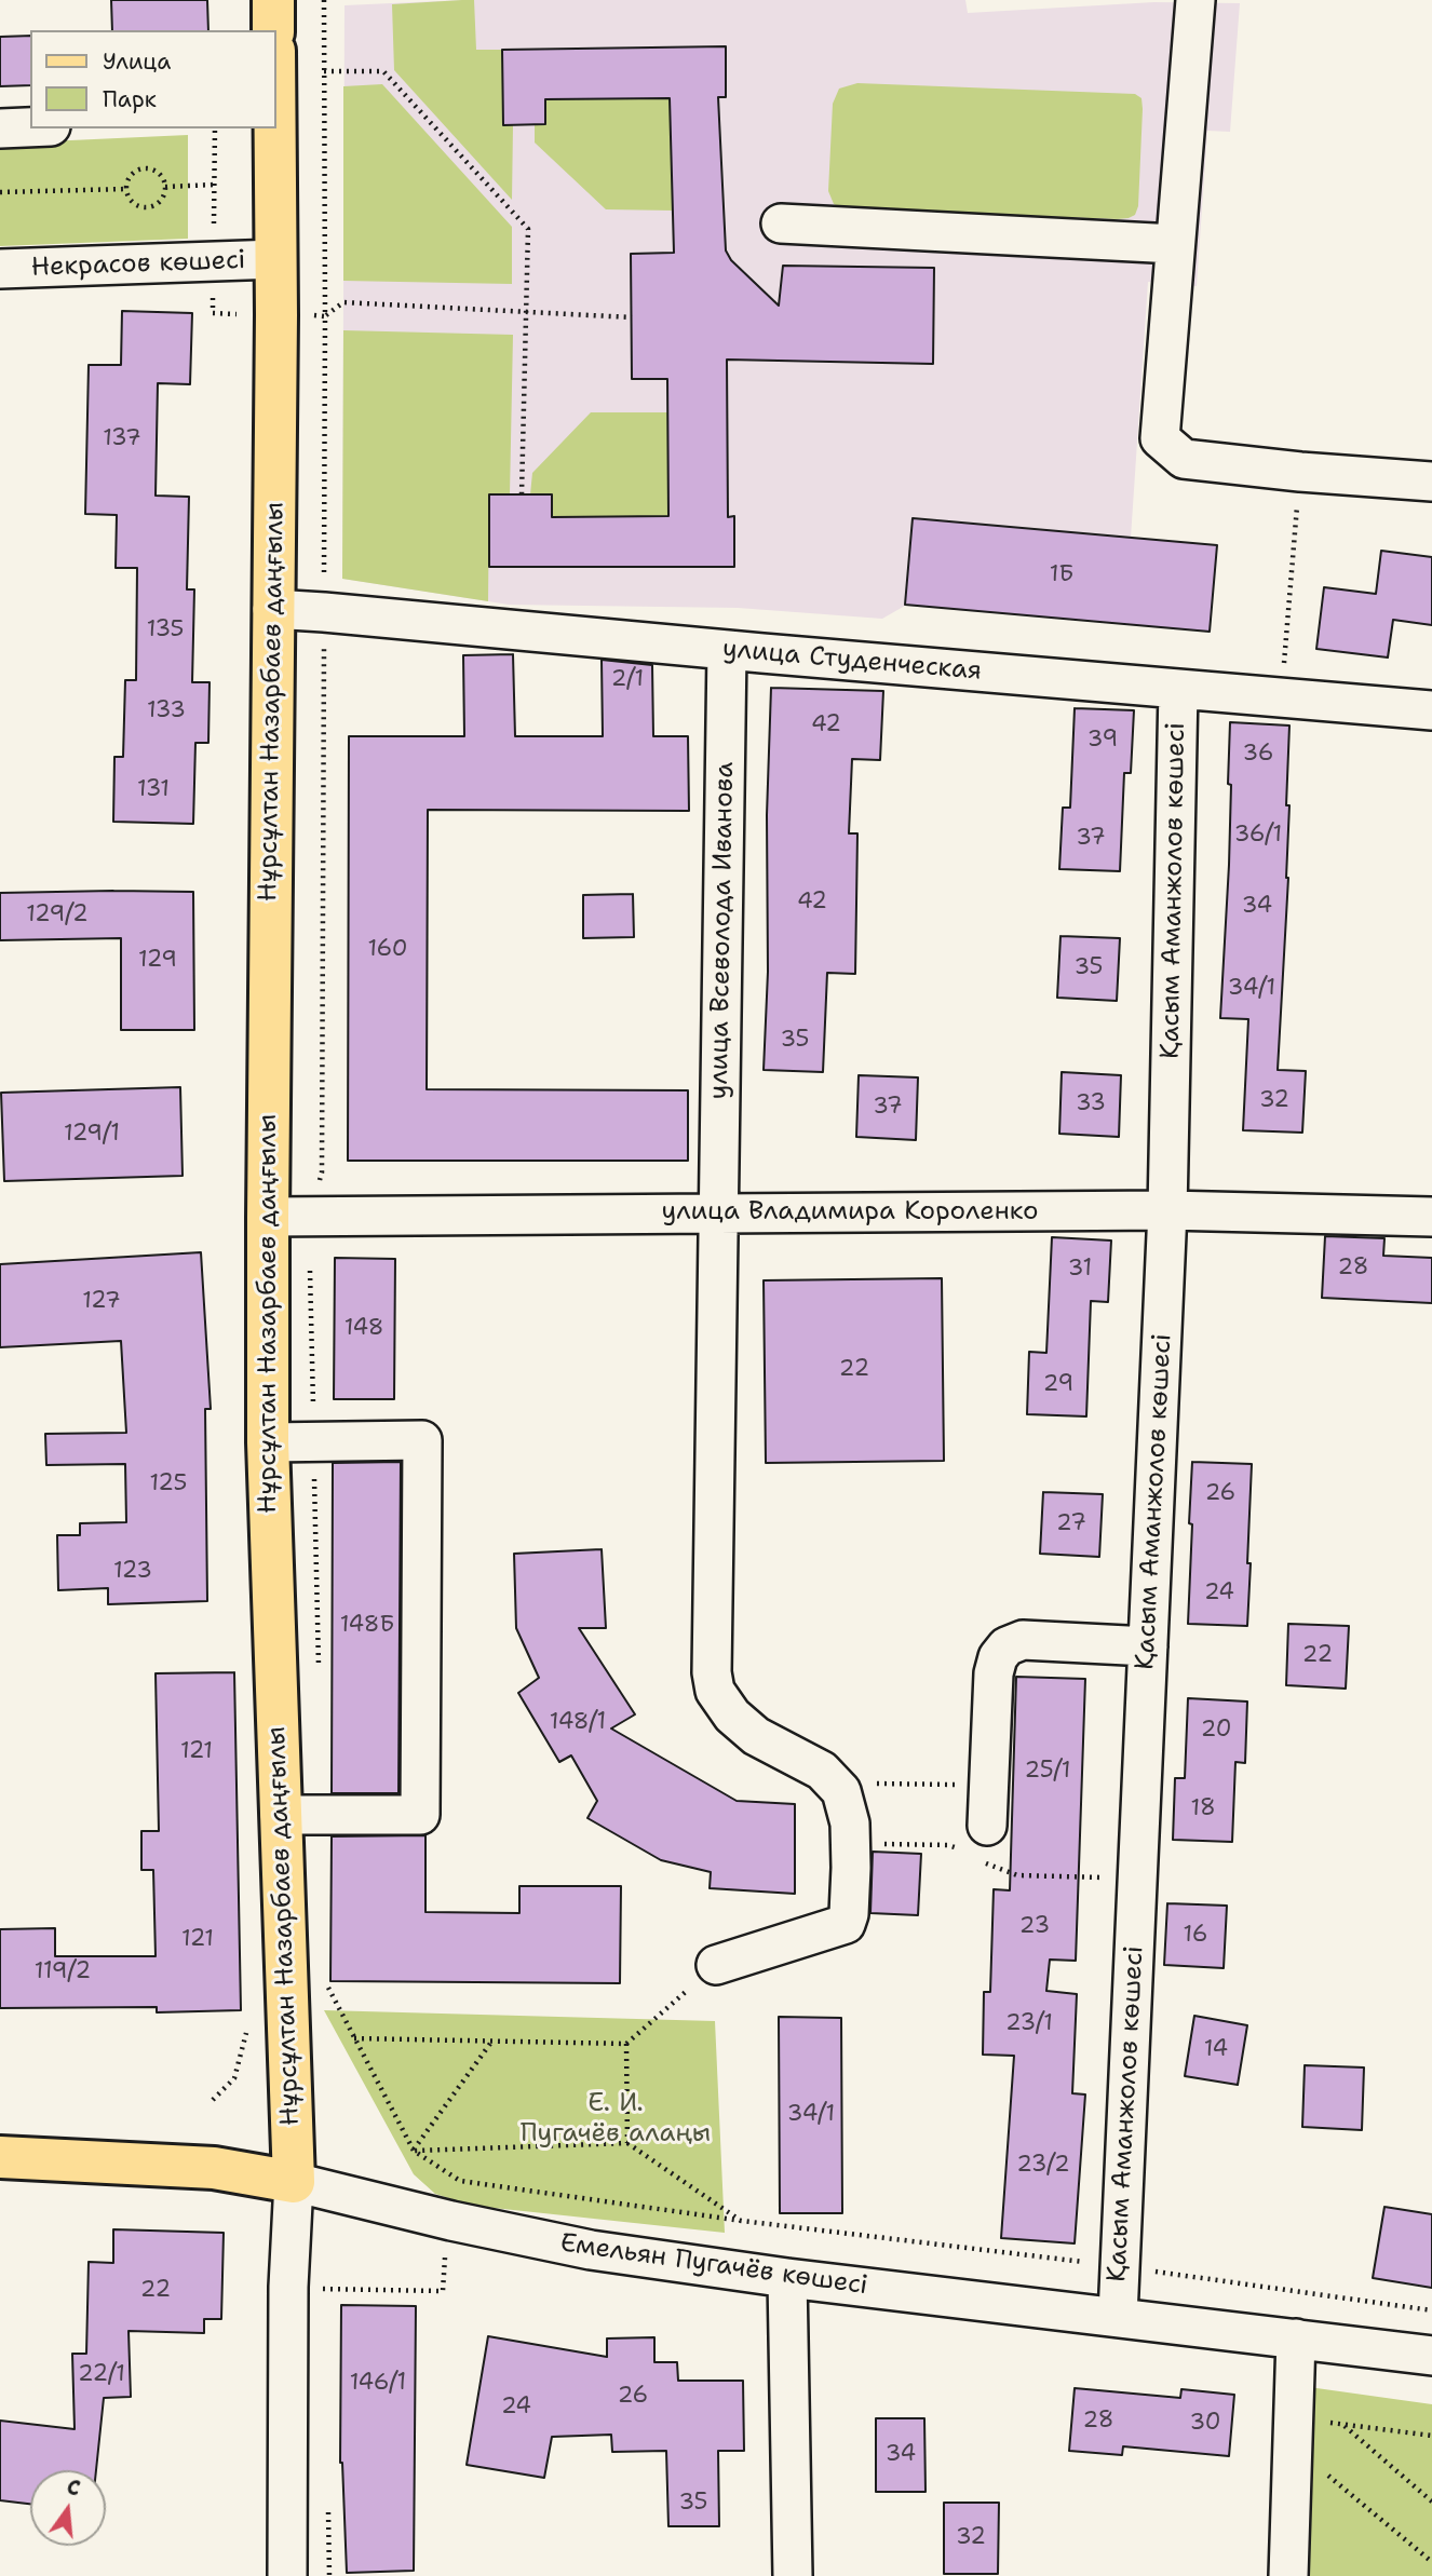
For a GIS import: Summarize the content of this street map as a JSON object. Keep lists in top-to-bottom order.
{
  "streets": {
    "main road": ["Нұрсұлтан Назарбаев даңғылы", "Емельян Пугачёв көшесі"],
    "street": [
      "Некрасов көшесі",
      "улица Студенческая",
      "Қасым Аманжолов көшесі",
      "улица Всеволода Иванова",
      "улица Владимира Короленко"
    ]
  },
  "crossings": [
    ["Некрасов көшесі", "Нұрсұлтан Назарбаев даңғылы"],
    ["улица Студенческая", "Нұрсұлтан Назарбаев даңғылы"],
    ["улица Студенческая", "Қасым Аманжолов көшесі"],
    ["улица Студенческая", "улица Всеволода Иванова"],
    ["Нұрсұлтан Назарбаев даңғылы", "улица Владимира Короленко"],
    ["Нұрсұлтан Назарбаев даңғылы", "Емельян Пугачёв көшесі"],
    ["Қасым Аманжолов көшесі", "улица Владимира Короленко"],
    ["Қасым Аманжолов көшесі", "Емельян Пугачёв көшесі"],
    ["улица Всеволода Иванова", "улица Владимира Короленко"]
  ],
  "parks": ["Е. И. Пугачёв алаңы"],
  "house_numbers": [
    "137",
    "1Б",
    "135",
    "2/1",
    "133",
    "42",
    "39",
    "36",
    "131",
    "36/1",
    "37",
    "42",
    "34",
    "129/2",
    "160",
    "129",
    "35",
    "34/1",
    "35",
    "32",
    "33",
    "37",
    "129/1",
    "28",
    "31",
    "127",
    "148",
    "22",
    "29",
    "125",
    "26",
    "27",
    "123",
    "24",
    "148Б",
    "22",
    "148/1",
    "20",
    "121",
    "25/1",
    "18",
    "23",
    "16",
    "121",
    "119/2",
    "23/1",
    "14",
    "34/1",
    "23/2",
    "22",
    "22/1",
    "146/1",
    "26",
    "24",
    "28",
    "30",
    "34",
    "35",
    "32"
  ],
  "legend": ["Улица", "Парк"],
  "north": "top"
}
